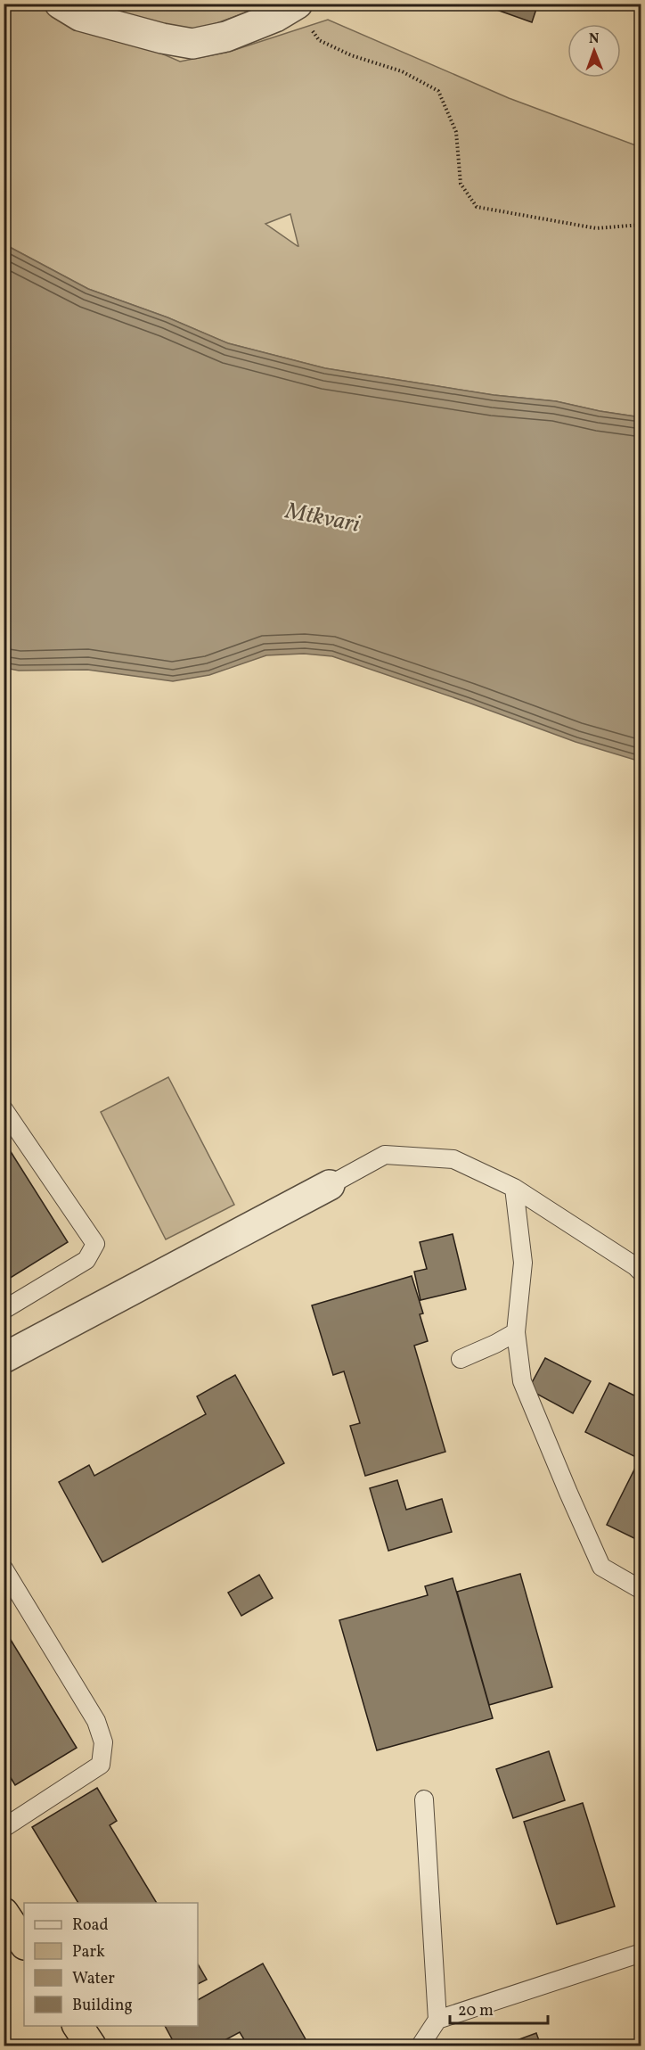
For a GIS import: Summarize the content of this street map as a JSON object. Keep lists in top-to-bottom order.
{
  "water": ["Mtkvari"],
  "legend": [
    "Road",
    "Park",
    "Water",
    "Building"
  ],
  "scale_bar": "20 m",
  "north": "top"
}
